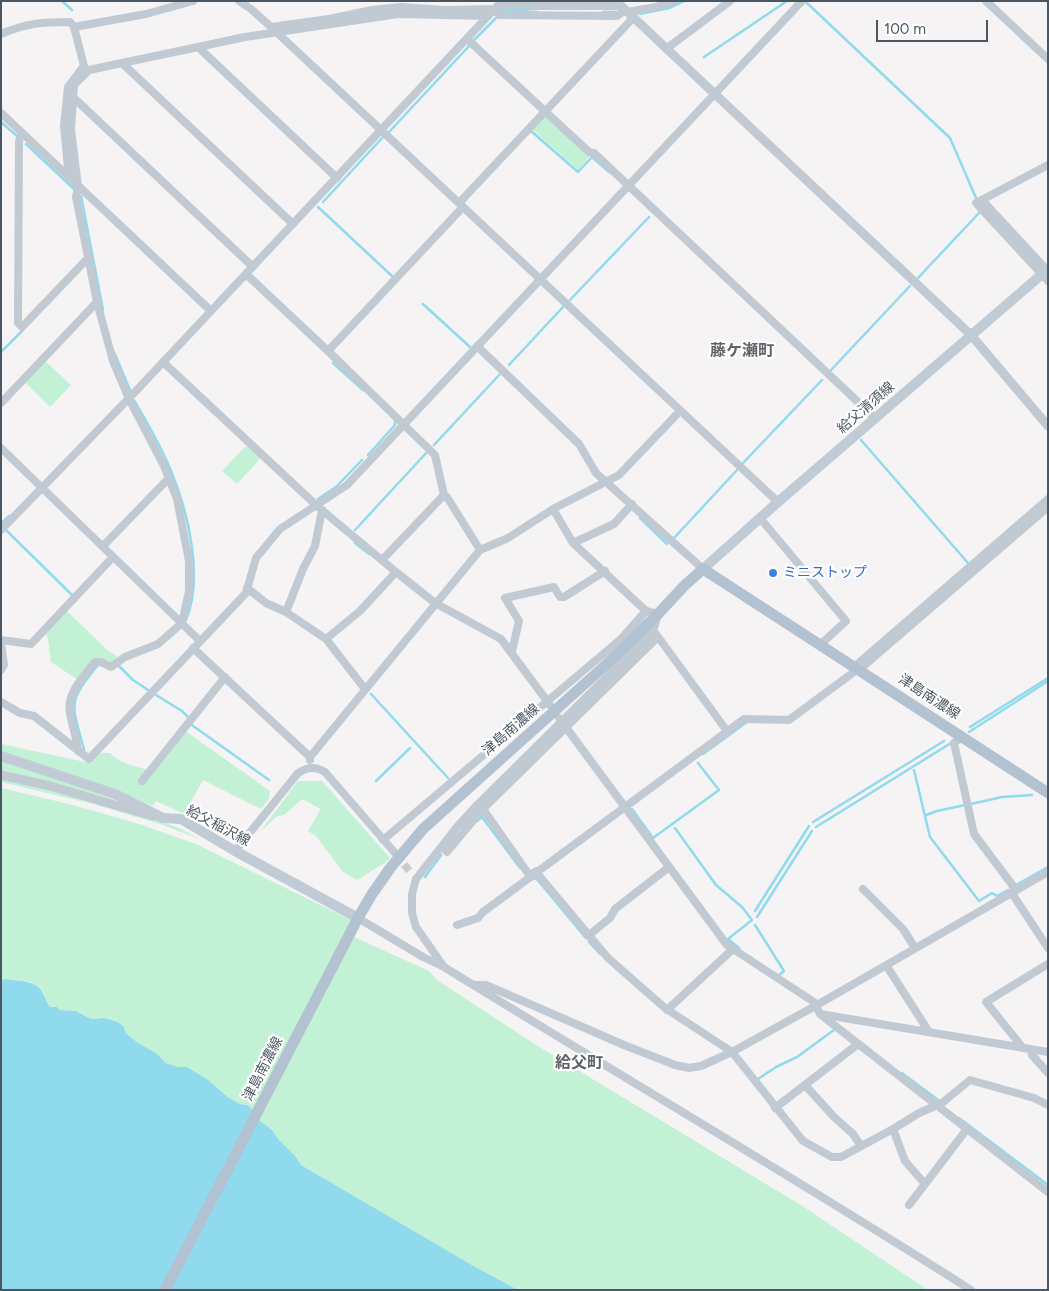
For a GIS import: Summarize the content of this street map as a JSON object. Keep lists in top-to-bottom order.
{
  "streets": {
    "main road": ["給父清須線", "津島南濃線", "給父稲沢線"]
  },
  "crossings": [
    ["給父清須線", "津島南濃線"],
    ["津島南濃線", "給父稲沢線"]
  ],
  "districts": ["藤ケ瀬町", "給父町"],
  "places": ["ミニストップ"],
  "scale_bar": "100 m"
}
